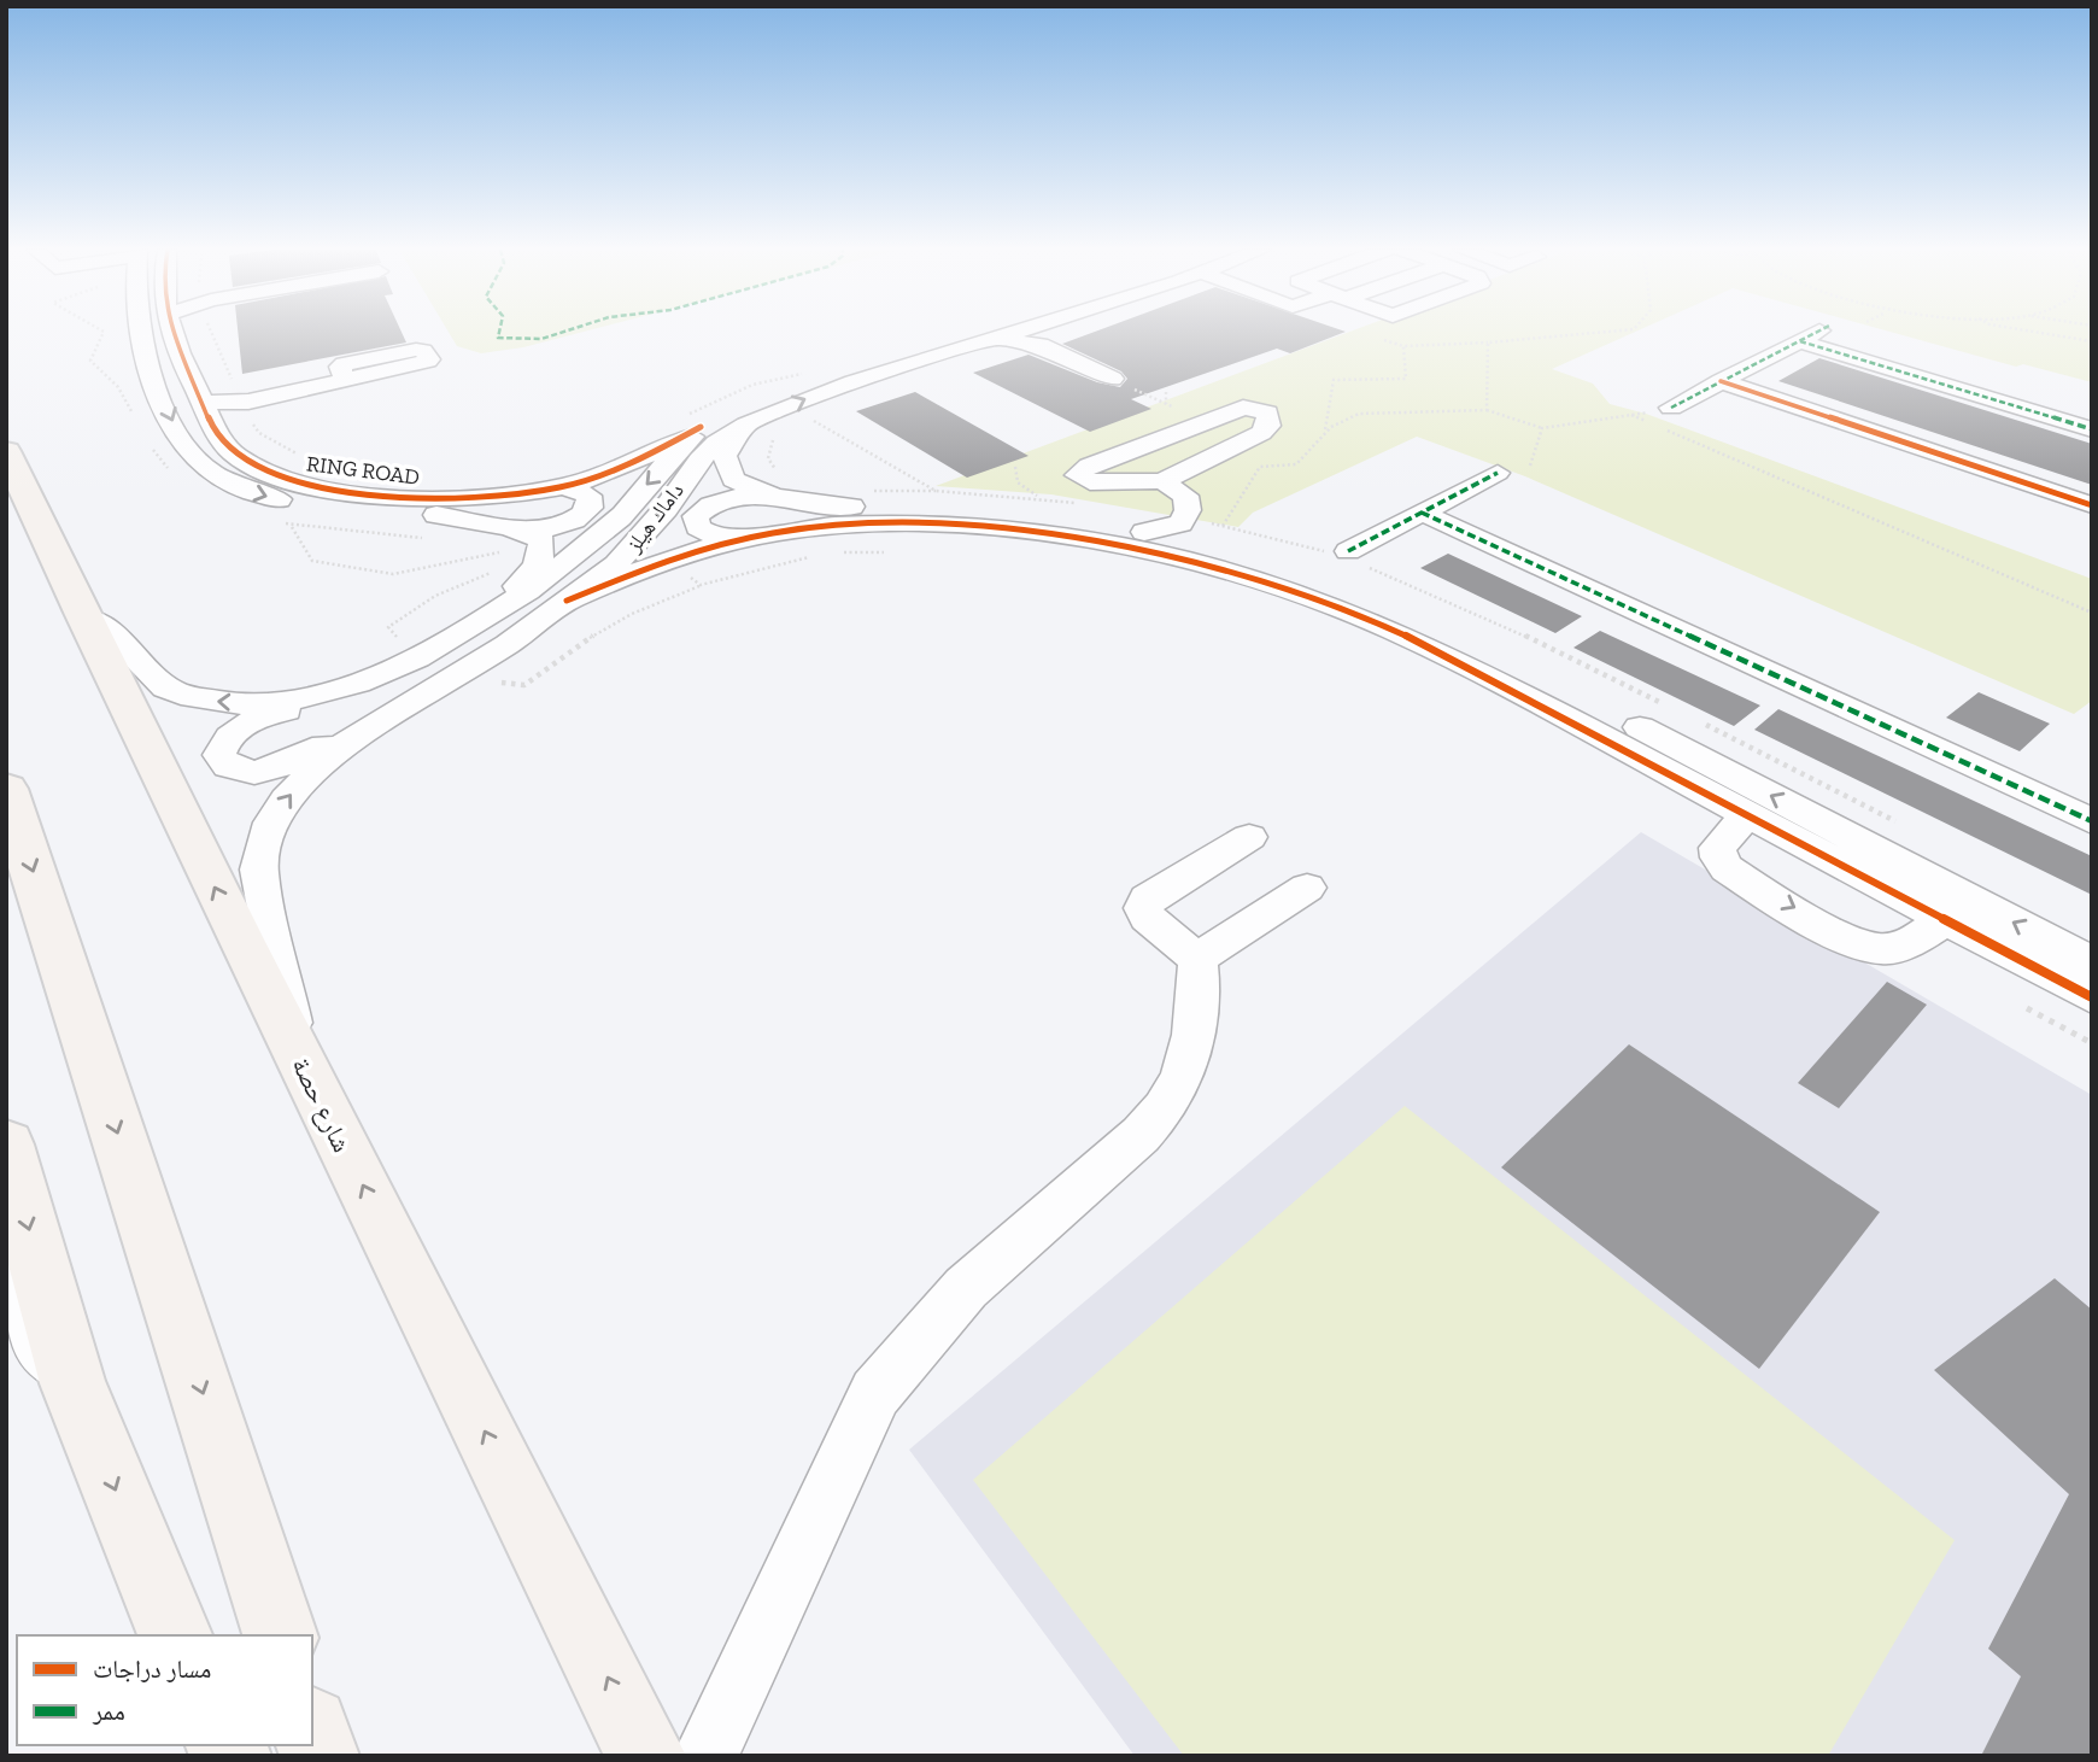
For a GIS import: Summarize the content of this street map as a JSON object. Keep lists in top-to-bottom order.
{
  "streets": {
    "main road": ["شارع حصة"],
    "street": ["RING ROAD", "داماك هيلز"]
  },
  "crossings": [
    ["RING ROAD", "داماك هيلز"],
    ["داماك هيلز", "شارع حصة"]
  ],
  "legend": ["مسار دراجات", "ممر"]
}
